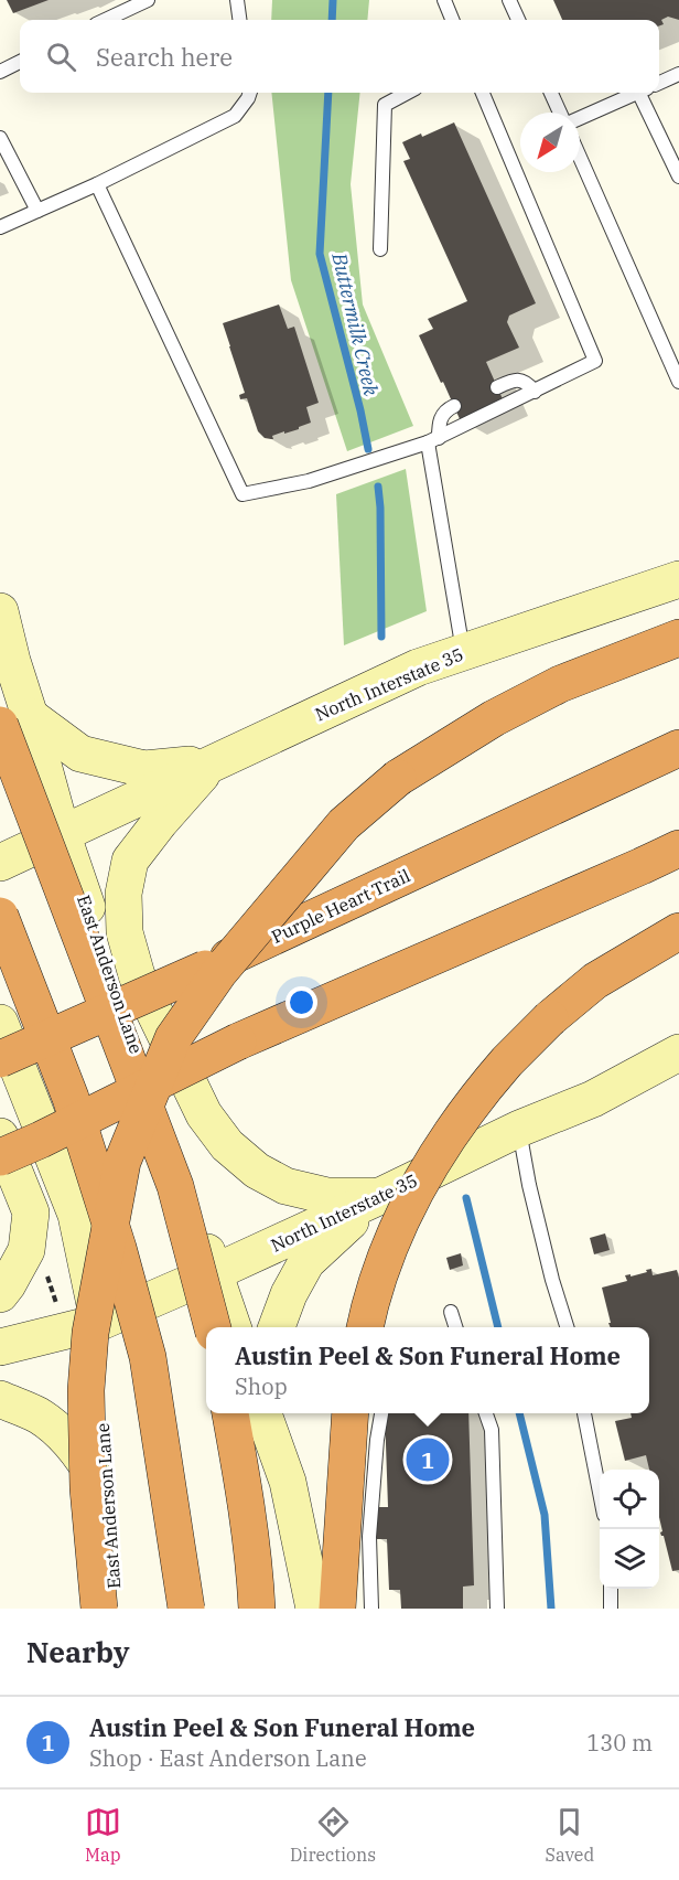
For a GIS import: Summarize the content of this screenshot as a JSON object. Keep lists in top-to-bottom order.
{
  "streets": {
    "highway": ["Purple Heart Trail"],
    "main road": ["North Interstate 35", "East Anderson Lane"]
  },
  "crossings": [
    ["North Interstate 35", "East Anderson Lane"]
  ],
  "water": ["Buttermilk Creek"],
  "north": "bottom left",
  "page": {
    "search": "Search here",
    "popup": ["Austin Peel & Son Funeral Home", "Shop"],
    "pins": "1",
    "heading": "Nearby",
    "list": [
      {
        "mark": "1",
        "name": "Austin Peel & Son Funeral Home",
        "note": "Shop · East Anderson Lane",
        "value": "130 m"
      }
    ],
    "nav": ["Map", "Directions", "Saved"]
  }
}
